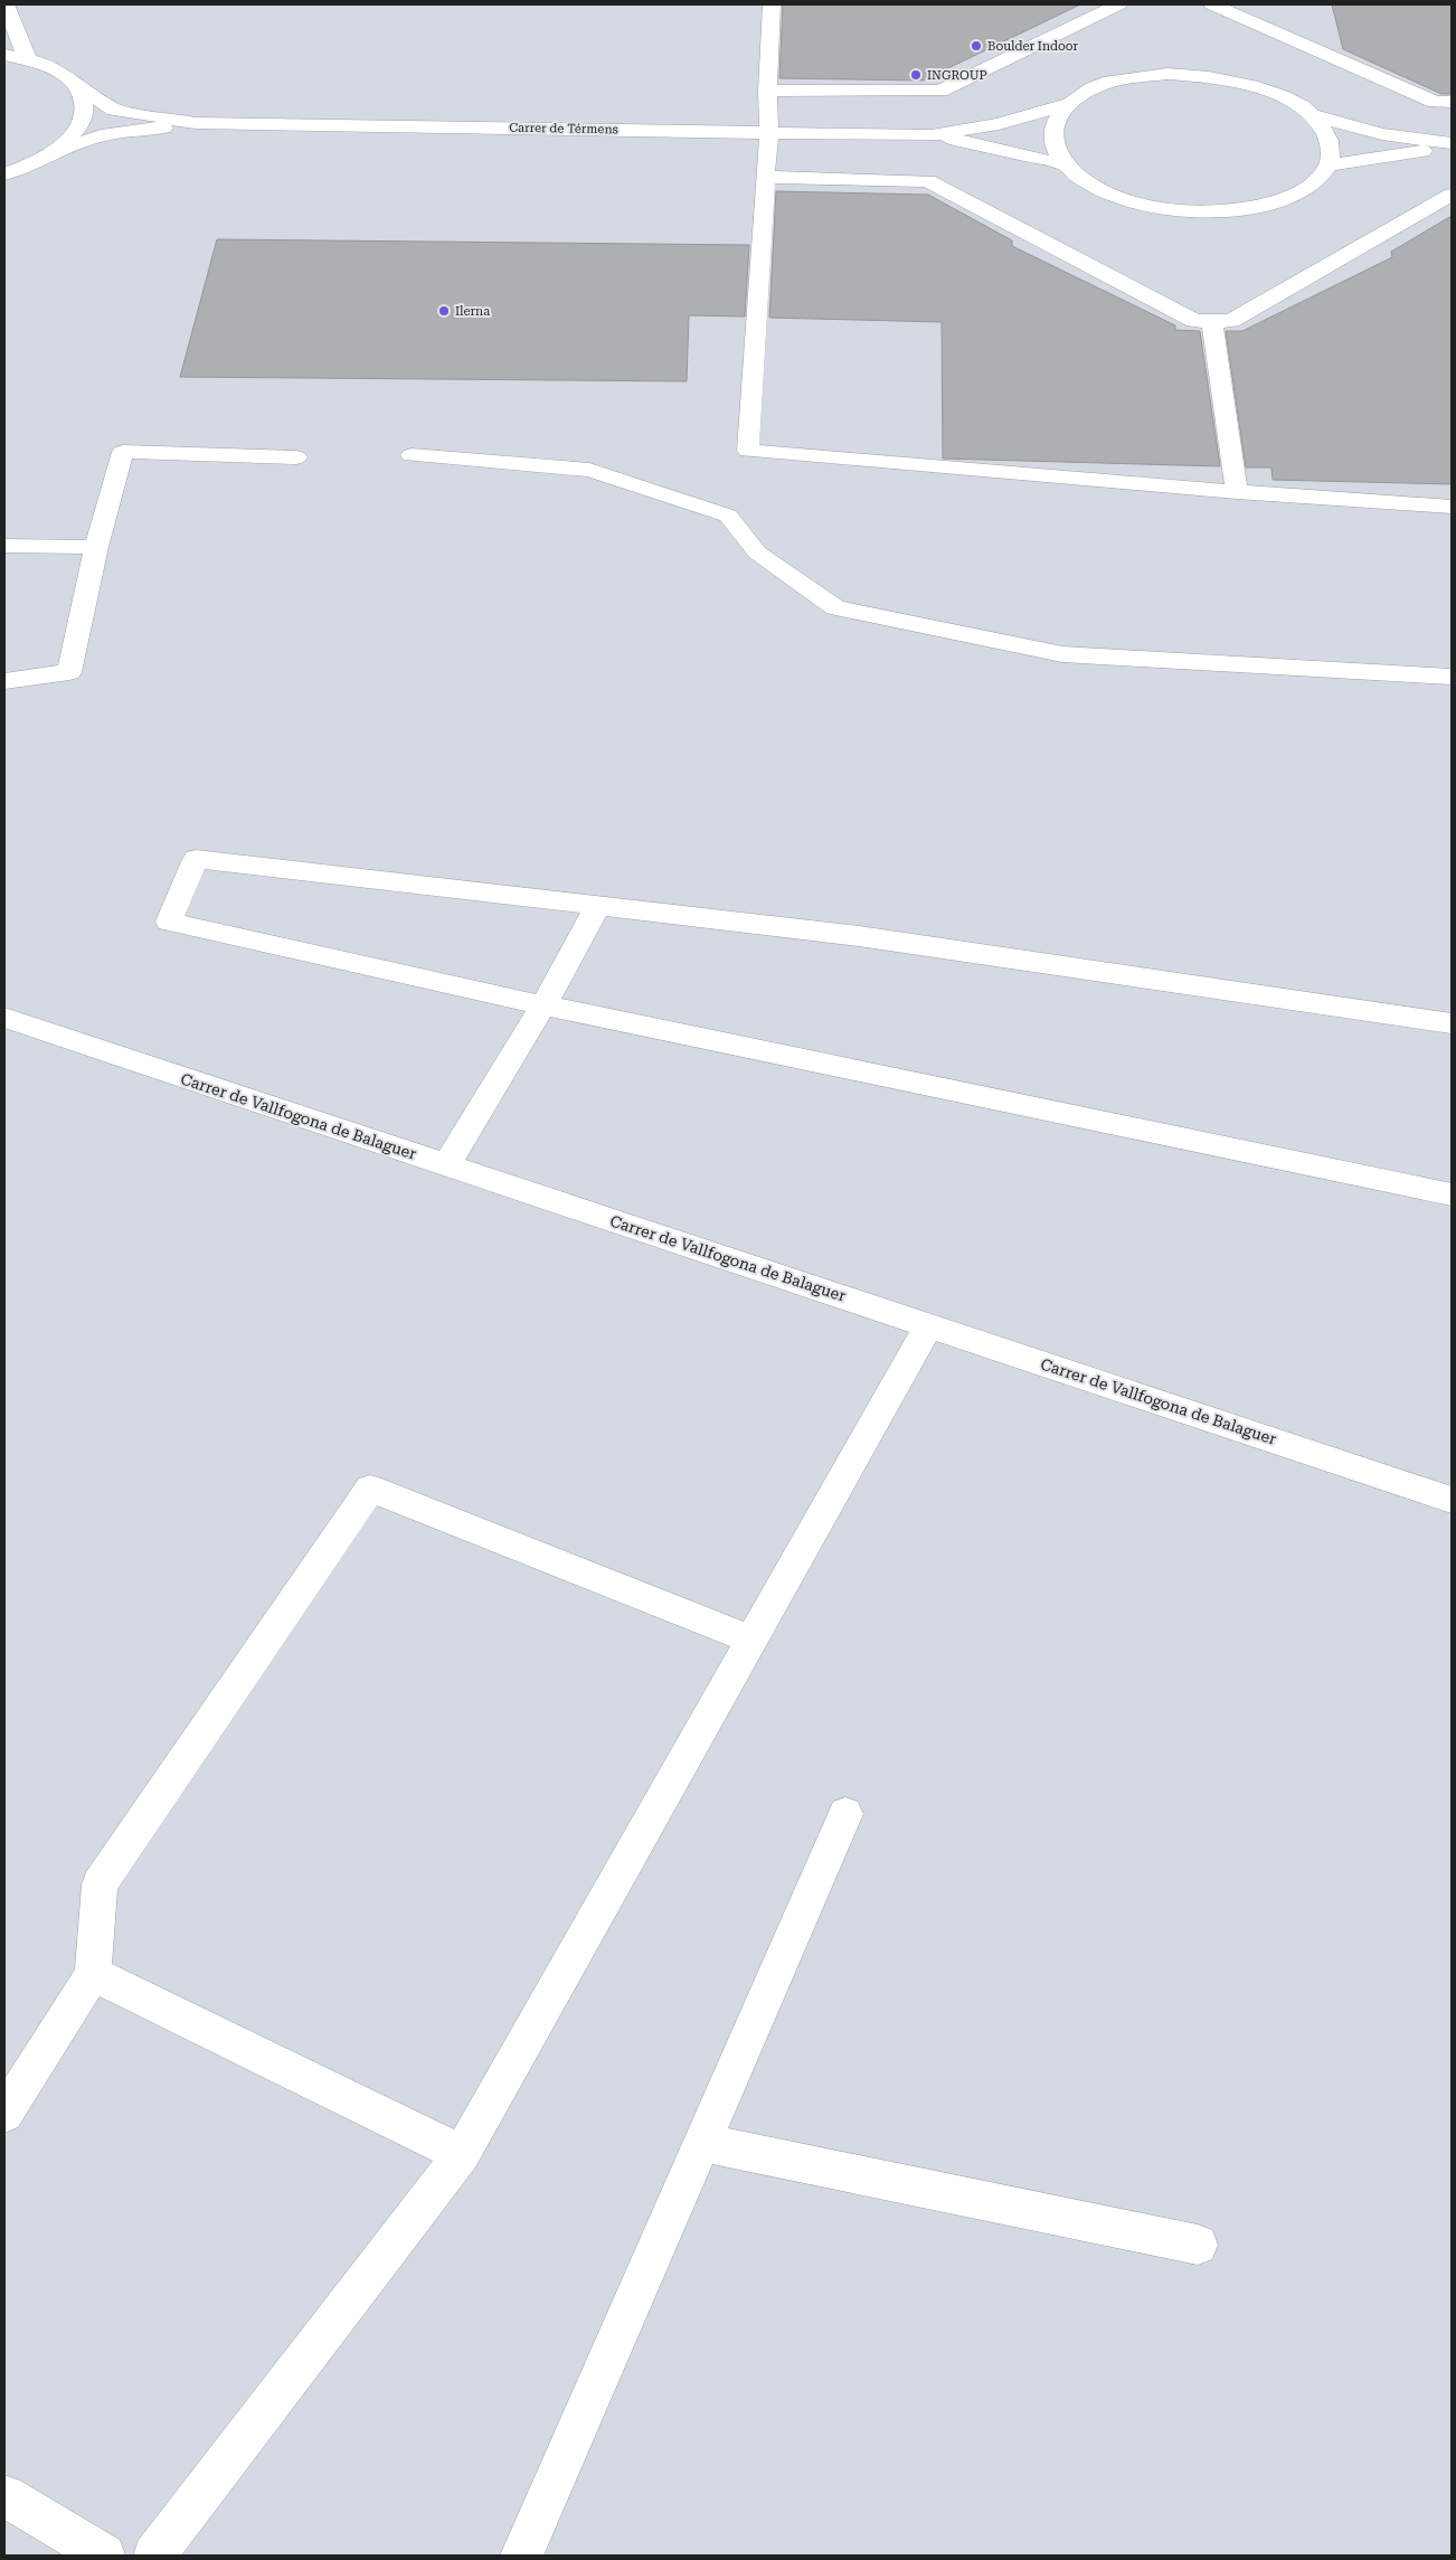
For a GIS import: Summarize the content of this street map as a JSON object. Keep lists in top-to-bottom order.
{
  "streets": {
    "street": ["Carrer de Térmens", "Carrer de Vallfogona de Balaguer"]
  },
  "places": ["Boulder Indoor", "INGROUP", "Ilerna"]
}
